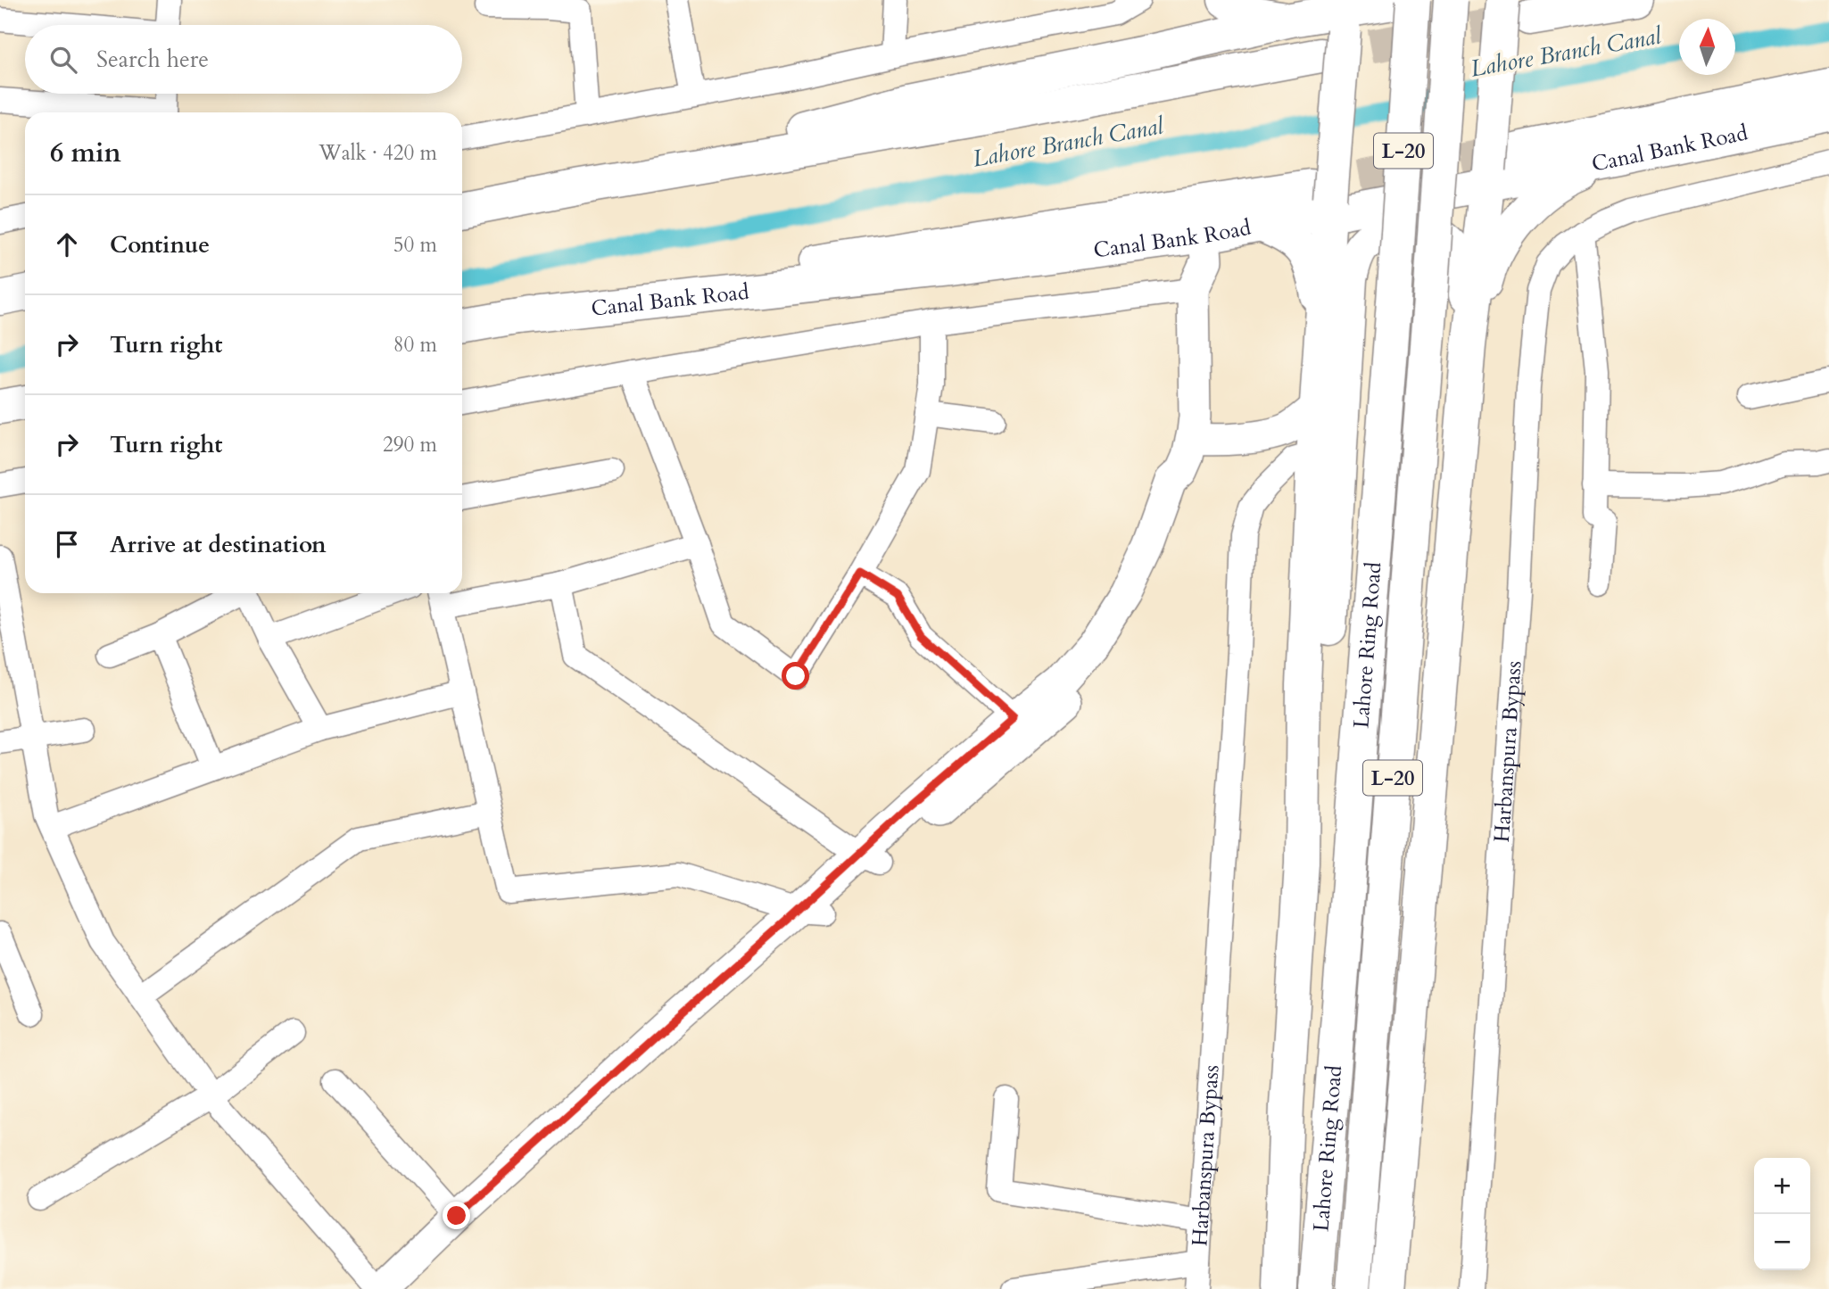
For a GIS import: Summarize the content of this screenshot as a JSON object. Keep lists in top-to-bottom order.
{
  "streets": {
    "highway": ["Canal Bank Road", "L-20", "Lahore Ring Road"],
    "street": ["Harbanspura Bypass"]
  },
  "water": ["Lahore Branch Canal"],
  "north": "top",
  "page": {
    "search": "Search here",
    "heading": ["6 min", "Walk · 420 m"],
    "list": [
      ["Continue", "50 m"],
      ["Turn right", "80 m"],
      ["Turn right", "290 m"],
      "Arrive at destination"
    ],
    "map_buttons": ["+", "−"]
  }
}
